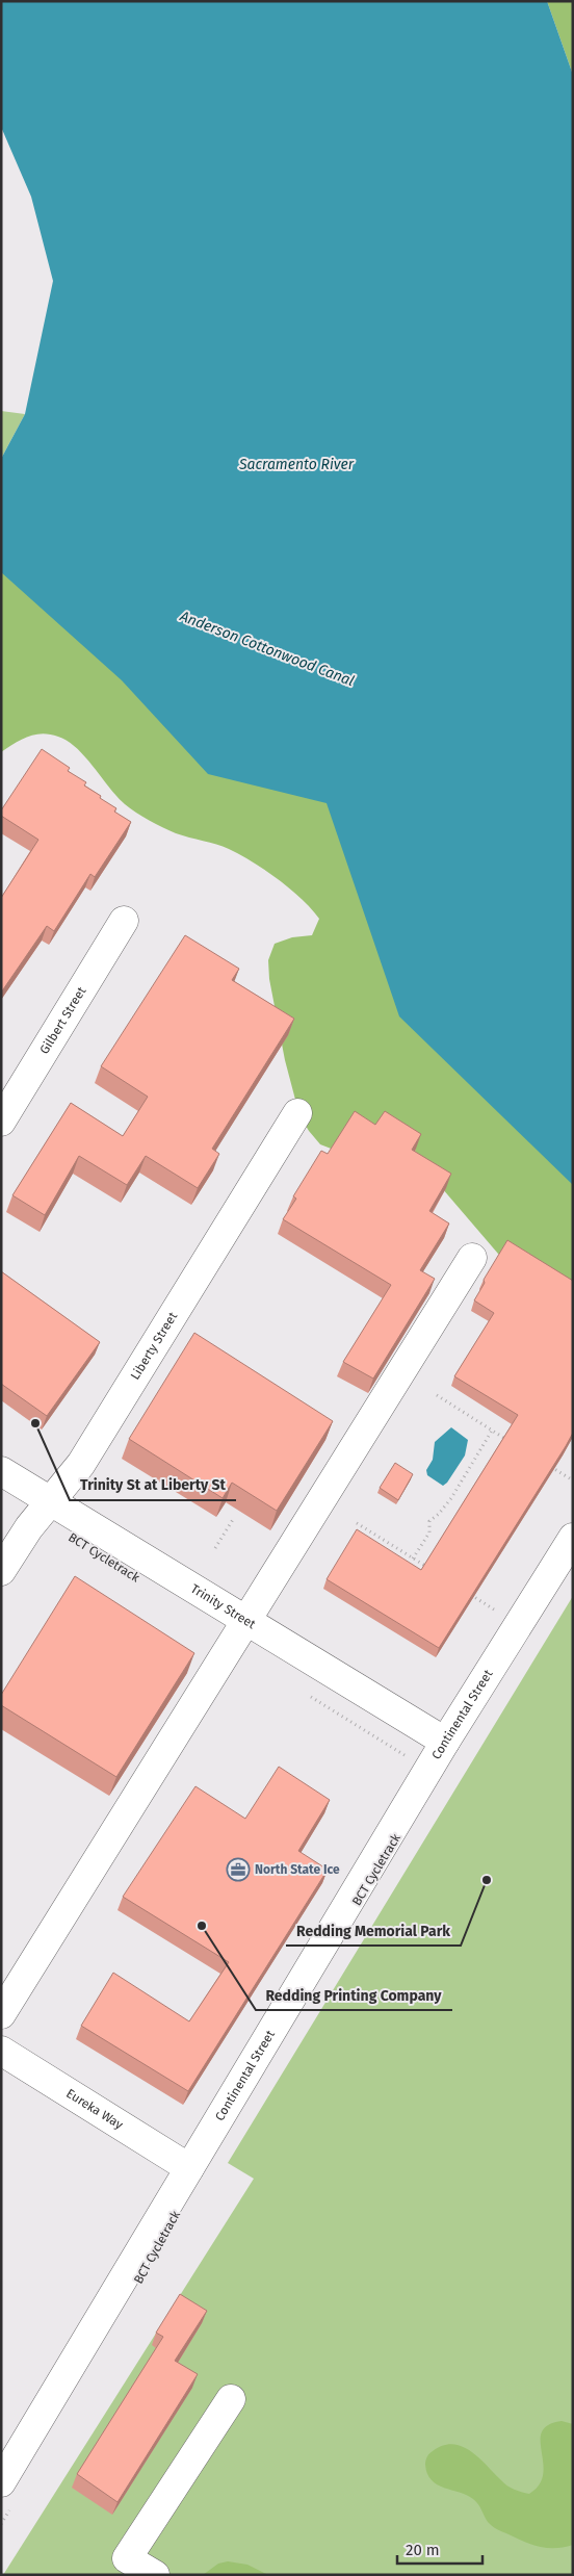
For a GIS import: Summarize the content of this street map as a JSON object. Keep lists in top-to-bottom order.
{
  "streets": {
    "street": [
      "Gilbert Street",
      "Liberty Street",
      "Trinity Street",
      "Continental Street",
      "Eureka Way"
    ]
  },
  "crossings": [
    ["Liberty Street", "Trinity Street"],
    ["Trinity Street", "Continental Street"],
    ["Continental Street", "Eureka Way"]
  ],
  "water": ["Sacramento River", "Anderson Cottonwood Canal"],
  "places": {
    "other": ["Trinity St at Liberty St", "Redding Memorial Park", "Redding Printing Company"],
    "office": ["North State Ice"]
  },
  "scale_bar": "20 m"
}
